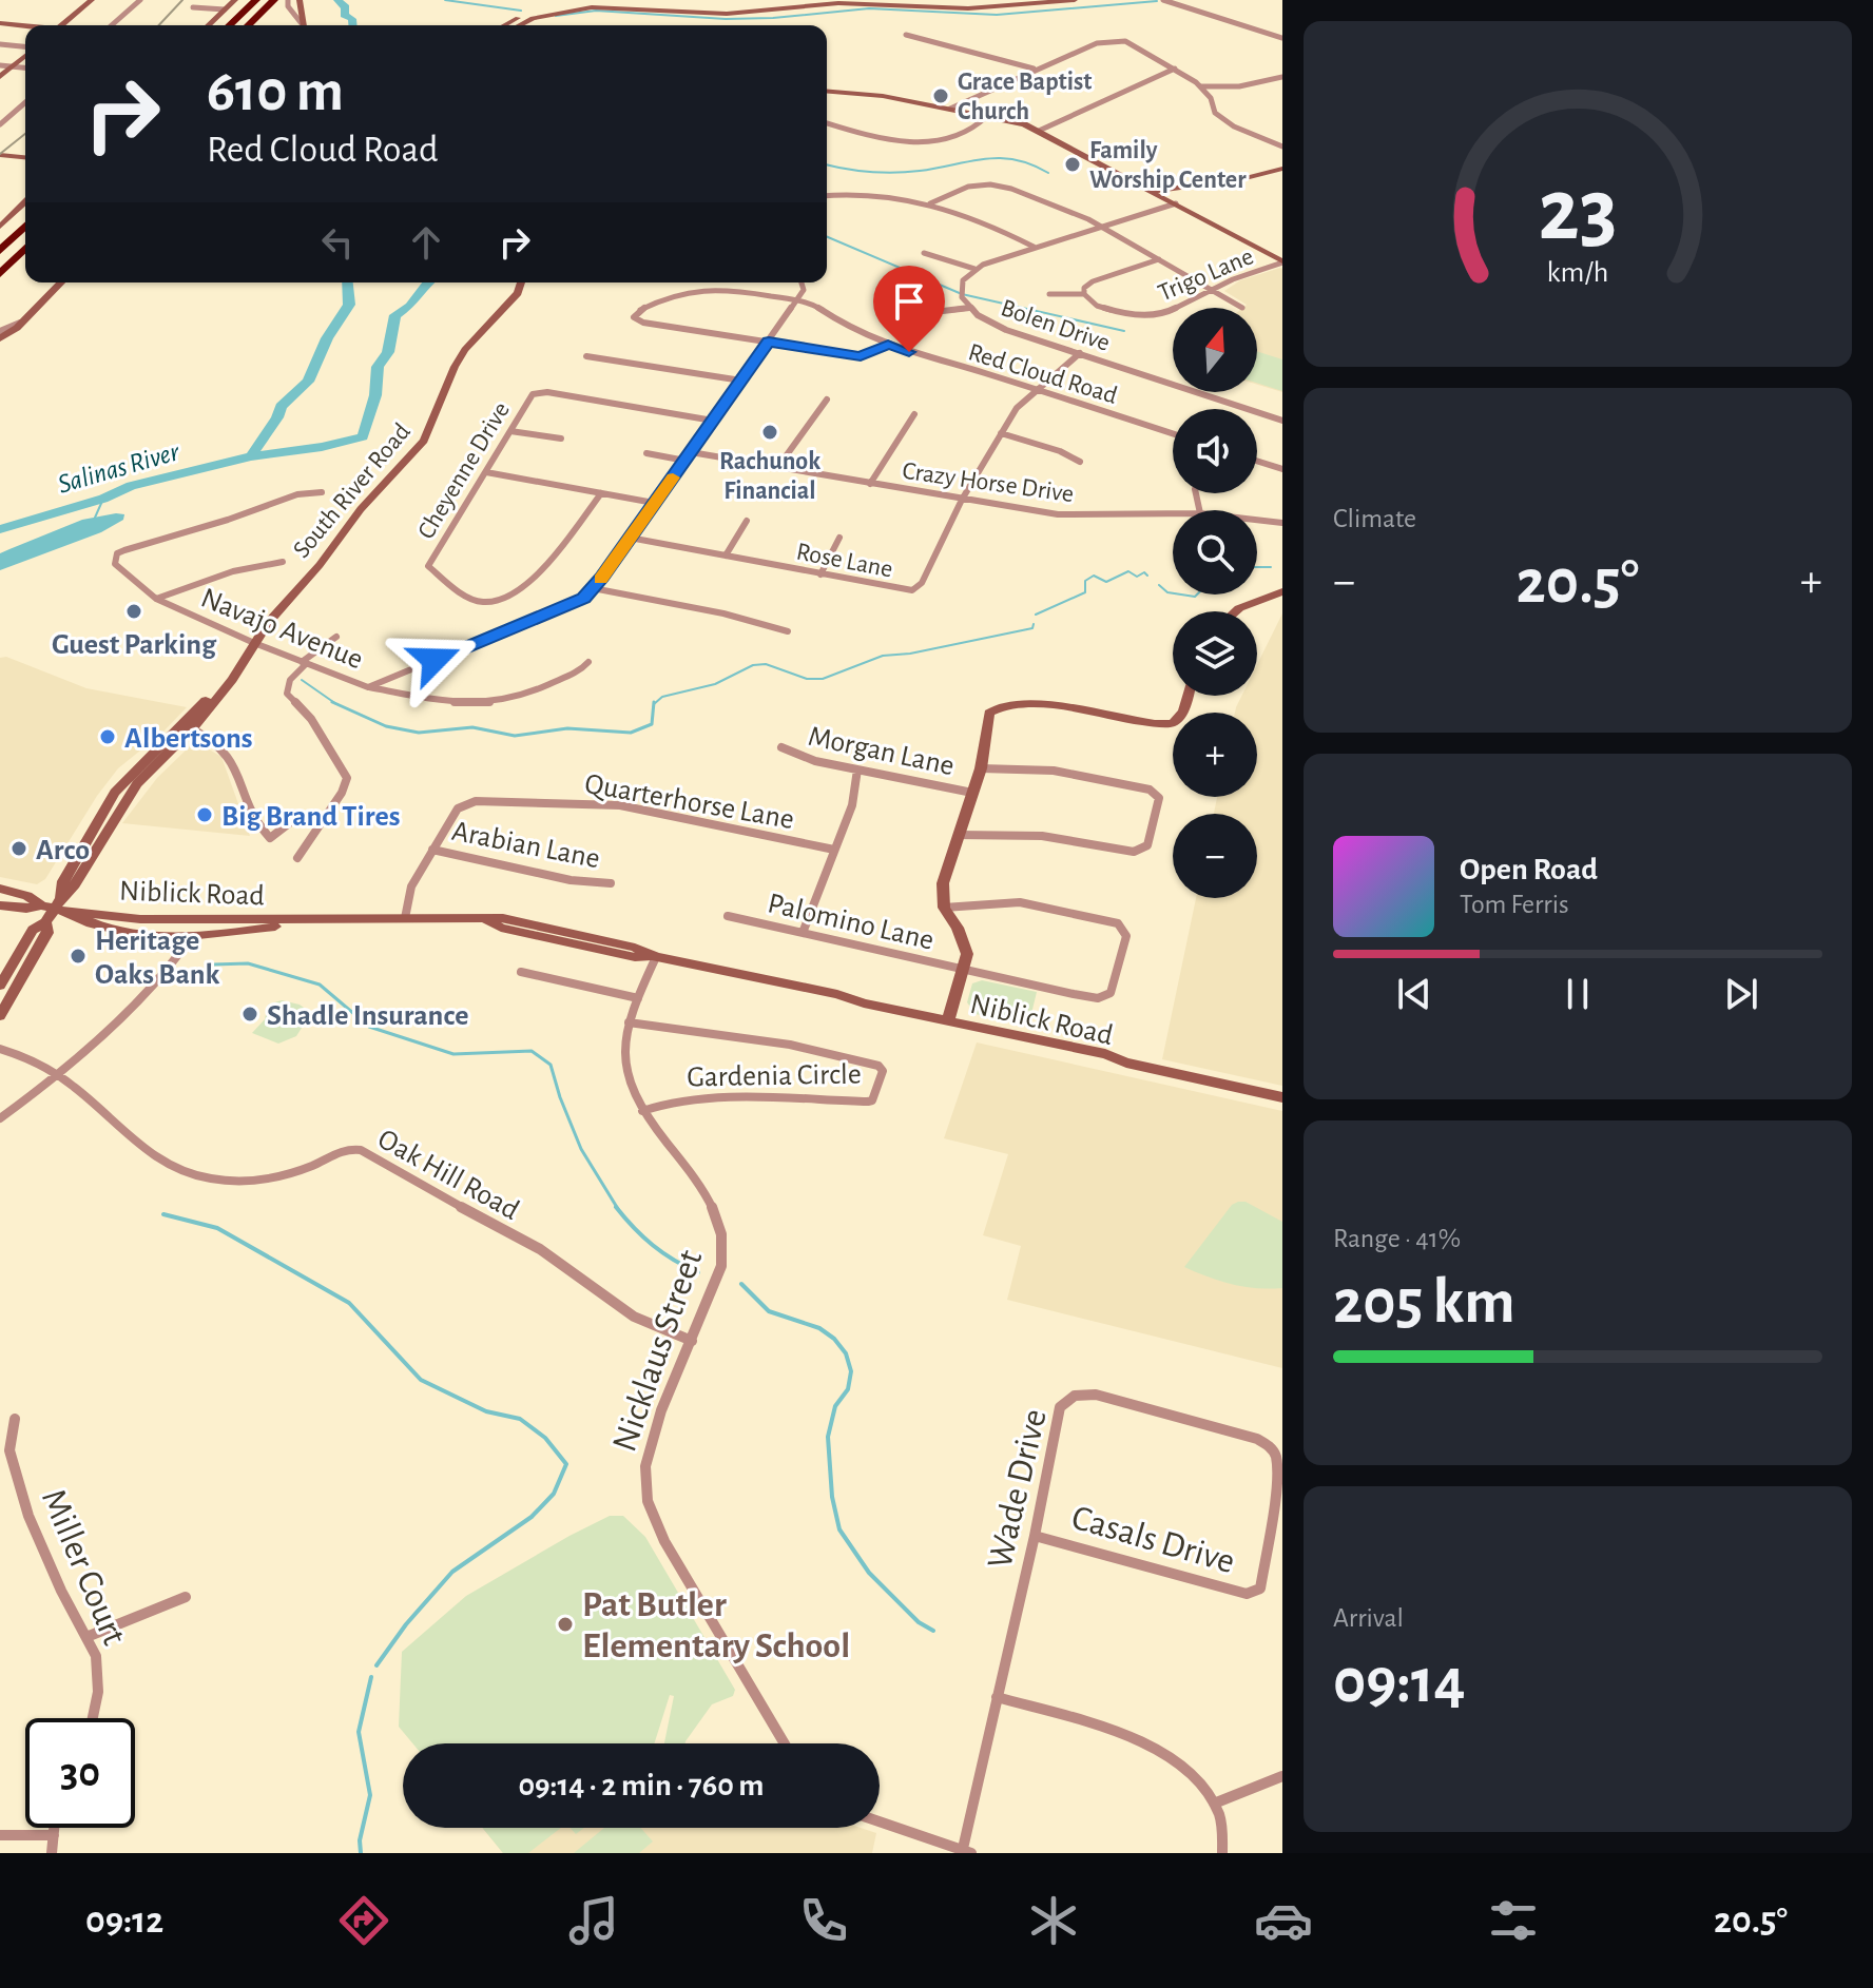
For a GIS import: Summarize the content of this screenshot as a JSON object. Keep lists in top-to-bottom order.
{
  "streets": {
    "main road": ["South River Road", "Niblick Road"],
    "street": [
      "Trigo Lane",
      "Bolen Drive",
      "Red Cloud Road",
      "Cheyenne Drive",
      "Crazy Horse Drive",
      "Rose Lane",
      "Navajo Avenue",
      "Morgan Lane",
      "Quarterhorse Lane",
      "Arabian Lane",
      "Palomino Lane",
      "Gardenia Circle",
      "Oak Hill Road",
      "Nicklaus Street",
      "Wade Drive",
      "Casals Drive",
      "Miller Court"
    ]
  },
  "crossings": [
    ["Bolen Drive", "Rose Lane"],
    ["Red Cloud Road", "Rose Lane"],
    ["Red Cloud Road", "Navajo Avenue"],
    ["Cheyenne Drive", "Navajo Avenue"],
    ["Crazy Horse Drive", "Rose Lane"],
    ["Crazy Horse Drive", "Navajo Avenue"],
    ["South River Road", "Navajo Avenue"],
    ["South River Road", "Niblick Road"],
    ["Rose Lane", "Navajo Avenue"],
    ["Quarterhorse Lane", "Arabian Lane"],
    ["Quarterhorse Lane", "Niblick Road"],
    ["Niblick Road", "Nicklaus Street"],
    ["Gardenia Circle", "Nicklaus Street"],
    ["Oak Hill Road", "Nicklaus Street"],
    ["Wade Drive", "Casals Drive"]
  ],
  "water": ["Salinas River"],
  "places": [
    "Grace Baptist Church",
    "Family Worship Center",
    "Rachunok Financial",
    "Guest Parking",
    "Albertsons",
    "Big Brand Tires",
    "Arco",
    "Heritage Oaks Bank",
    "Shadle Insurance",
    "Pat Butler Elementary School"
  ],
  "north": "top",
  "page": {
    "turn": ["610 m", "Red Cloud Road"],
    "map_buttons": ["+", "−"],
    "tile": [
      "Climate",
      ["Range · 41%", "205 km"],
      ["Arrival", "09:14"]
    ],
    "heat": ["−", "20.5°", "+"],
    "song": ["Open Road", "Tom Ferris"],
    "limit": "30",
    "trip": "09:14 · 2 min · 760 m",
    "tabs": ["09:12", "20.5°"],
    "gauge": ["23", "km/h"]
  }
}
